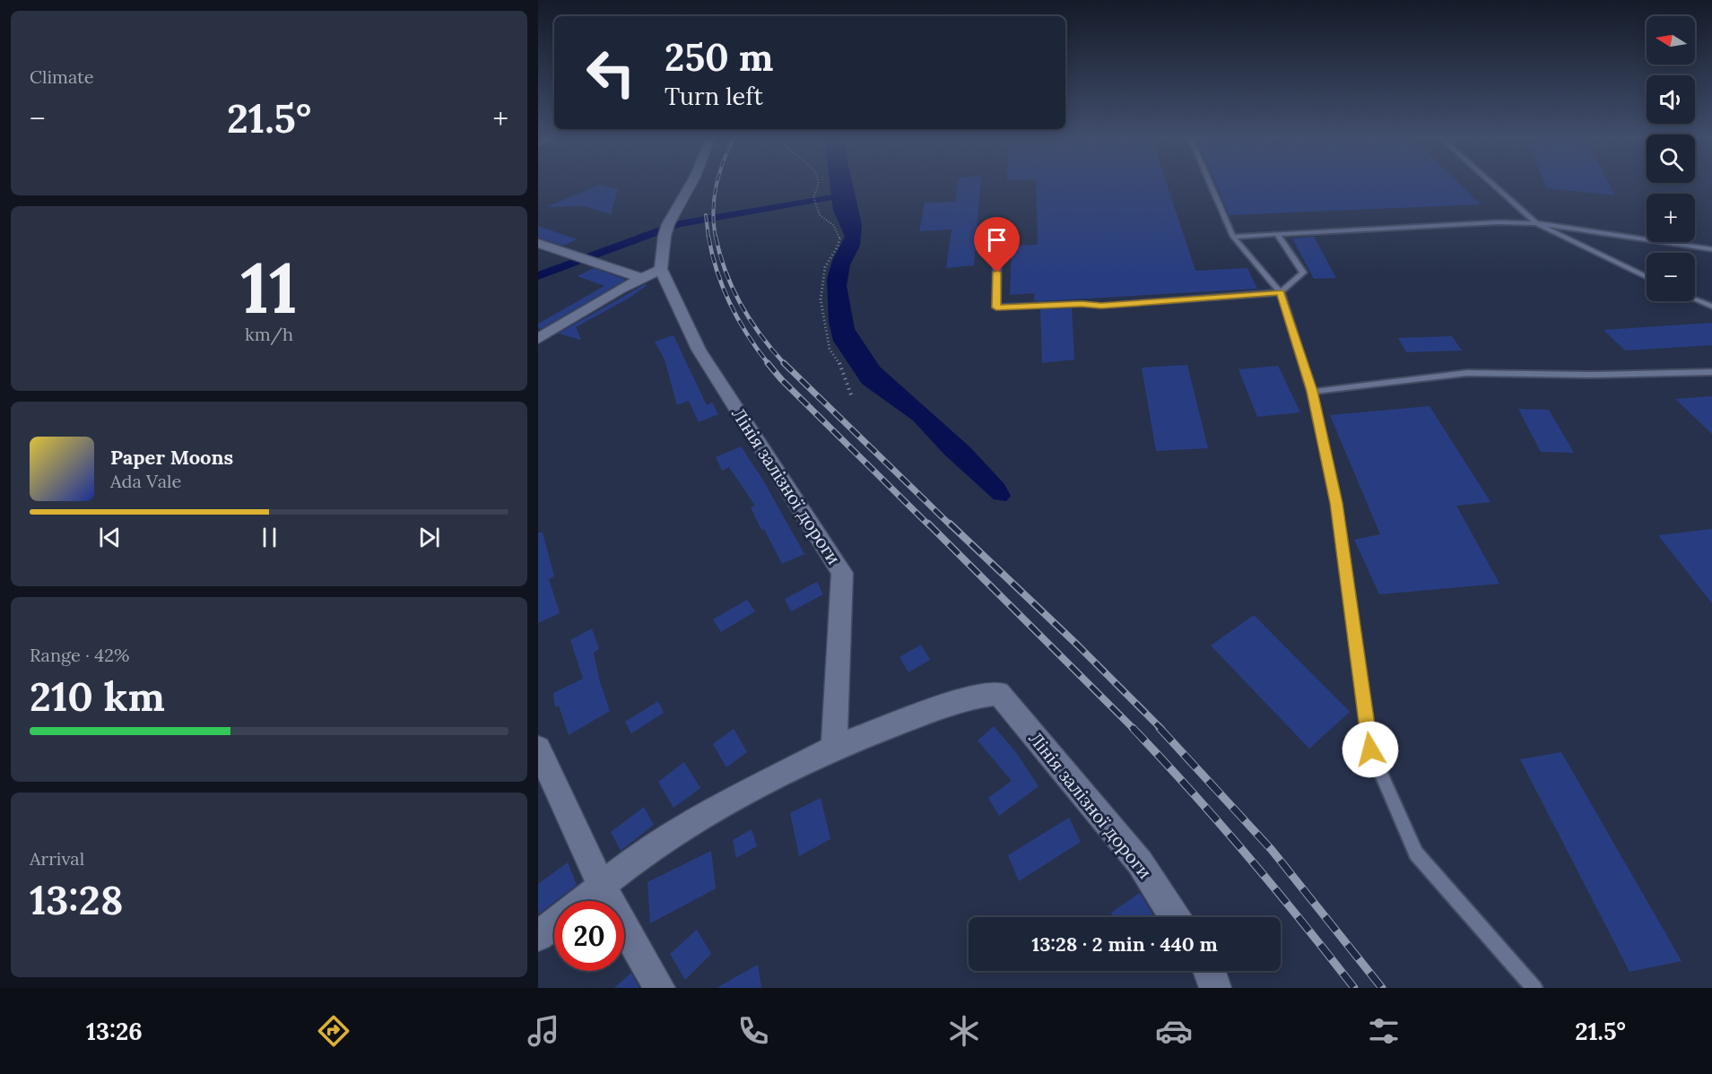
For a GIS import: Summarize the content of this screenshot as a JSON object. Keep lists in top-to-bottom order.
{
  "streets": {
    "street": ["Лінія залізної дороги"]
  },
  "north": "left",
  "page": {
    "tile": [
      "Climate",
      ["11", "km/h"],
      ["Range · 42%", "210 km"],
      ["Arrival", "13:28"]
    ],
    "map_buttons": ["+", "−"],
    "turn": ["250 m", "Turn left"],
    "heat": ["−", "21.5°", "+"],
    "song": ["Paper Moons", "Ada Vale"],
    "limit": "20",
    "trip": "13:28 · 2 min · 440 m",
    "tabs": ["13:26", "21.5°"]
  }
}
